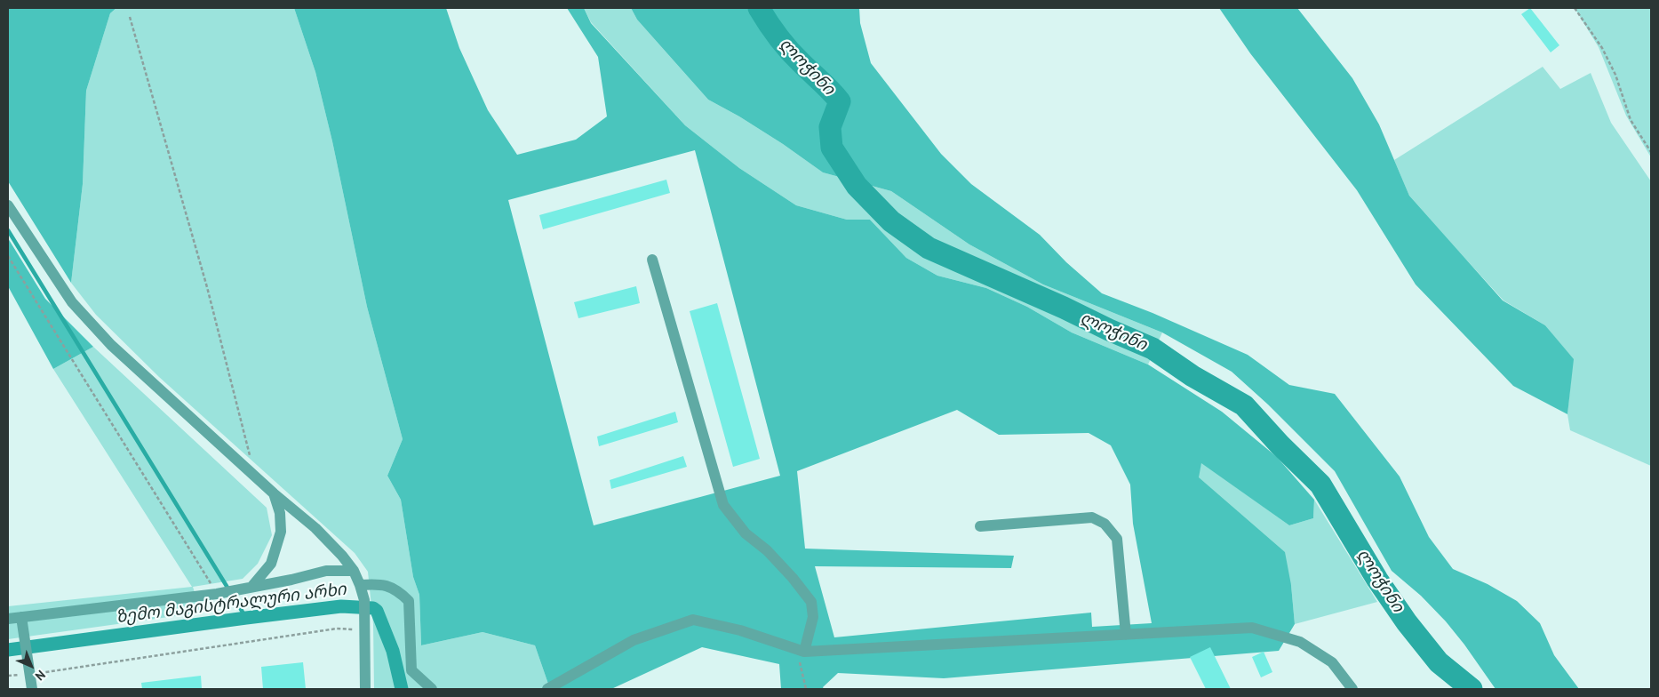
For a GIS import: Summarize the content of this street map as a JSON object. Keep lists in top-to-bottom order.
{
  "water": ["ლოჭინი", "ზემო მაგისტრალური არხი"],
  "north": "bottom right"
}
